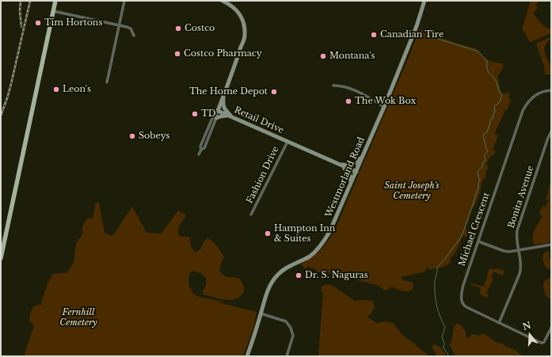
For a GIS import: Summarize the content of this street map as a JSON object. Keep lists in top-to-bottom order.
{
  "streets": {
    "street": [
      "Retail Drive",
      "Fashion Drive",
      "Westmorland Road",
      "Bonita Avenue",
      "Michael Crescent"
    ]
  },
  "crossings": [
    ["Retail Drive", "Fashion Drive"],
    ["Retail Drive", "Westmorland Road"],
    ["Bonita Avenue", "Michael Crescent"]
  ],
  "parks": ["Saint Joseph's Cemetery", "Fernhill Cemetery"],
  "places": [
    "Tim Hortons",
    "Costco",
    "Canadian Tire",
    "Costco Pharmacy",
    "Montana's",
    "Leon's",
    "The Home Depot",
    "The Wok Box",
    "TD",
    "Sobeys",
    "Hampton Inn & Suites",
    "Dr. S. Naguras"
  ],
  "north": "top"
}
